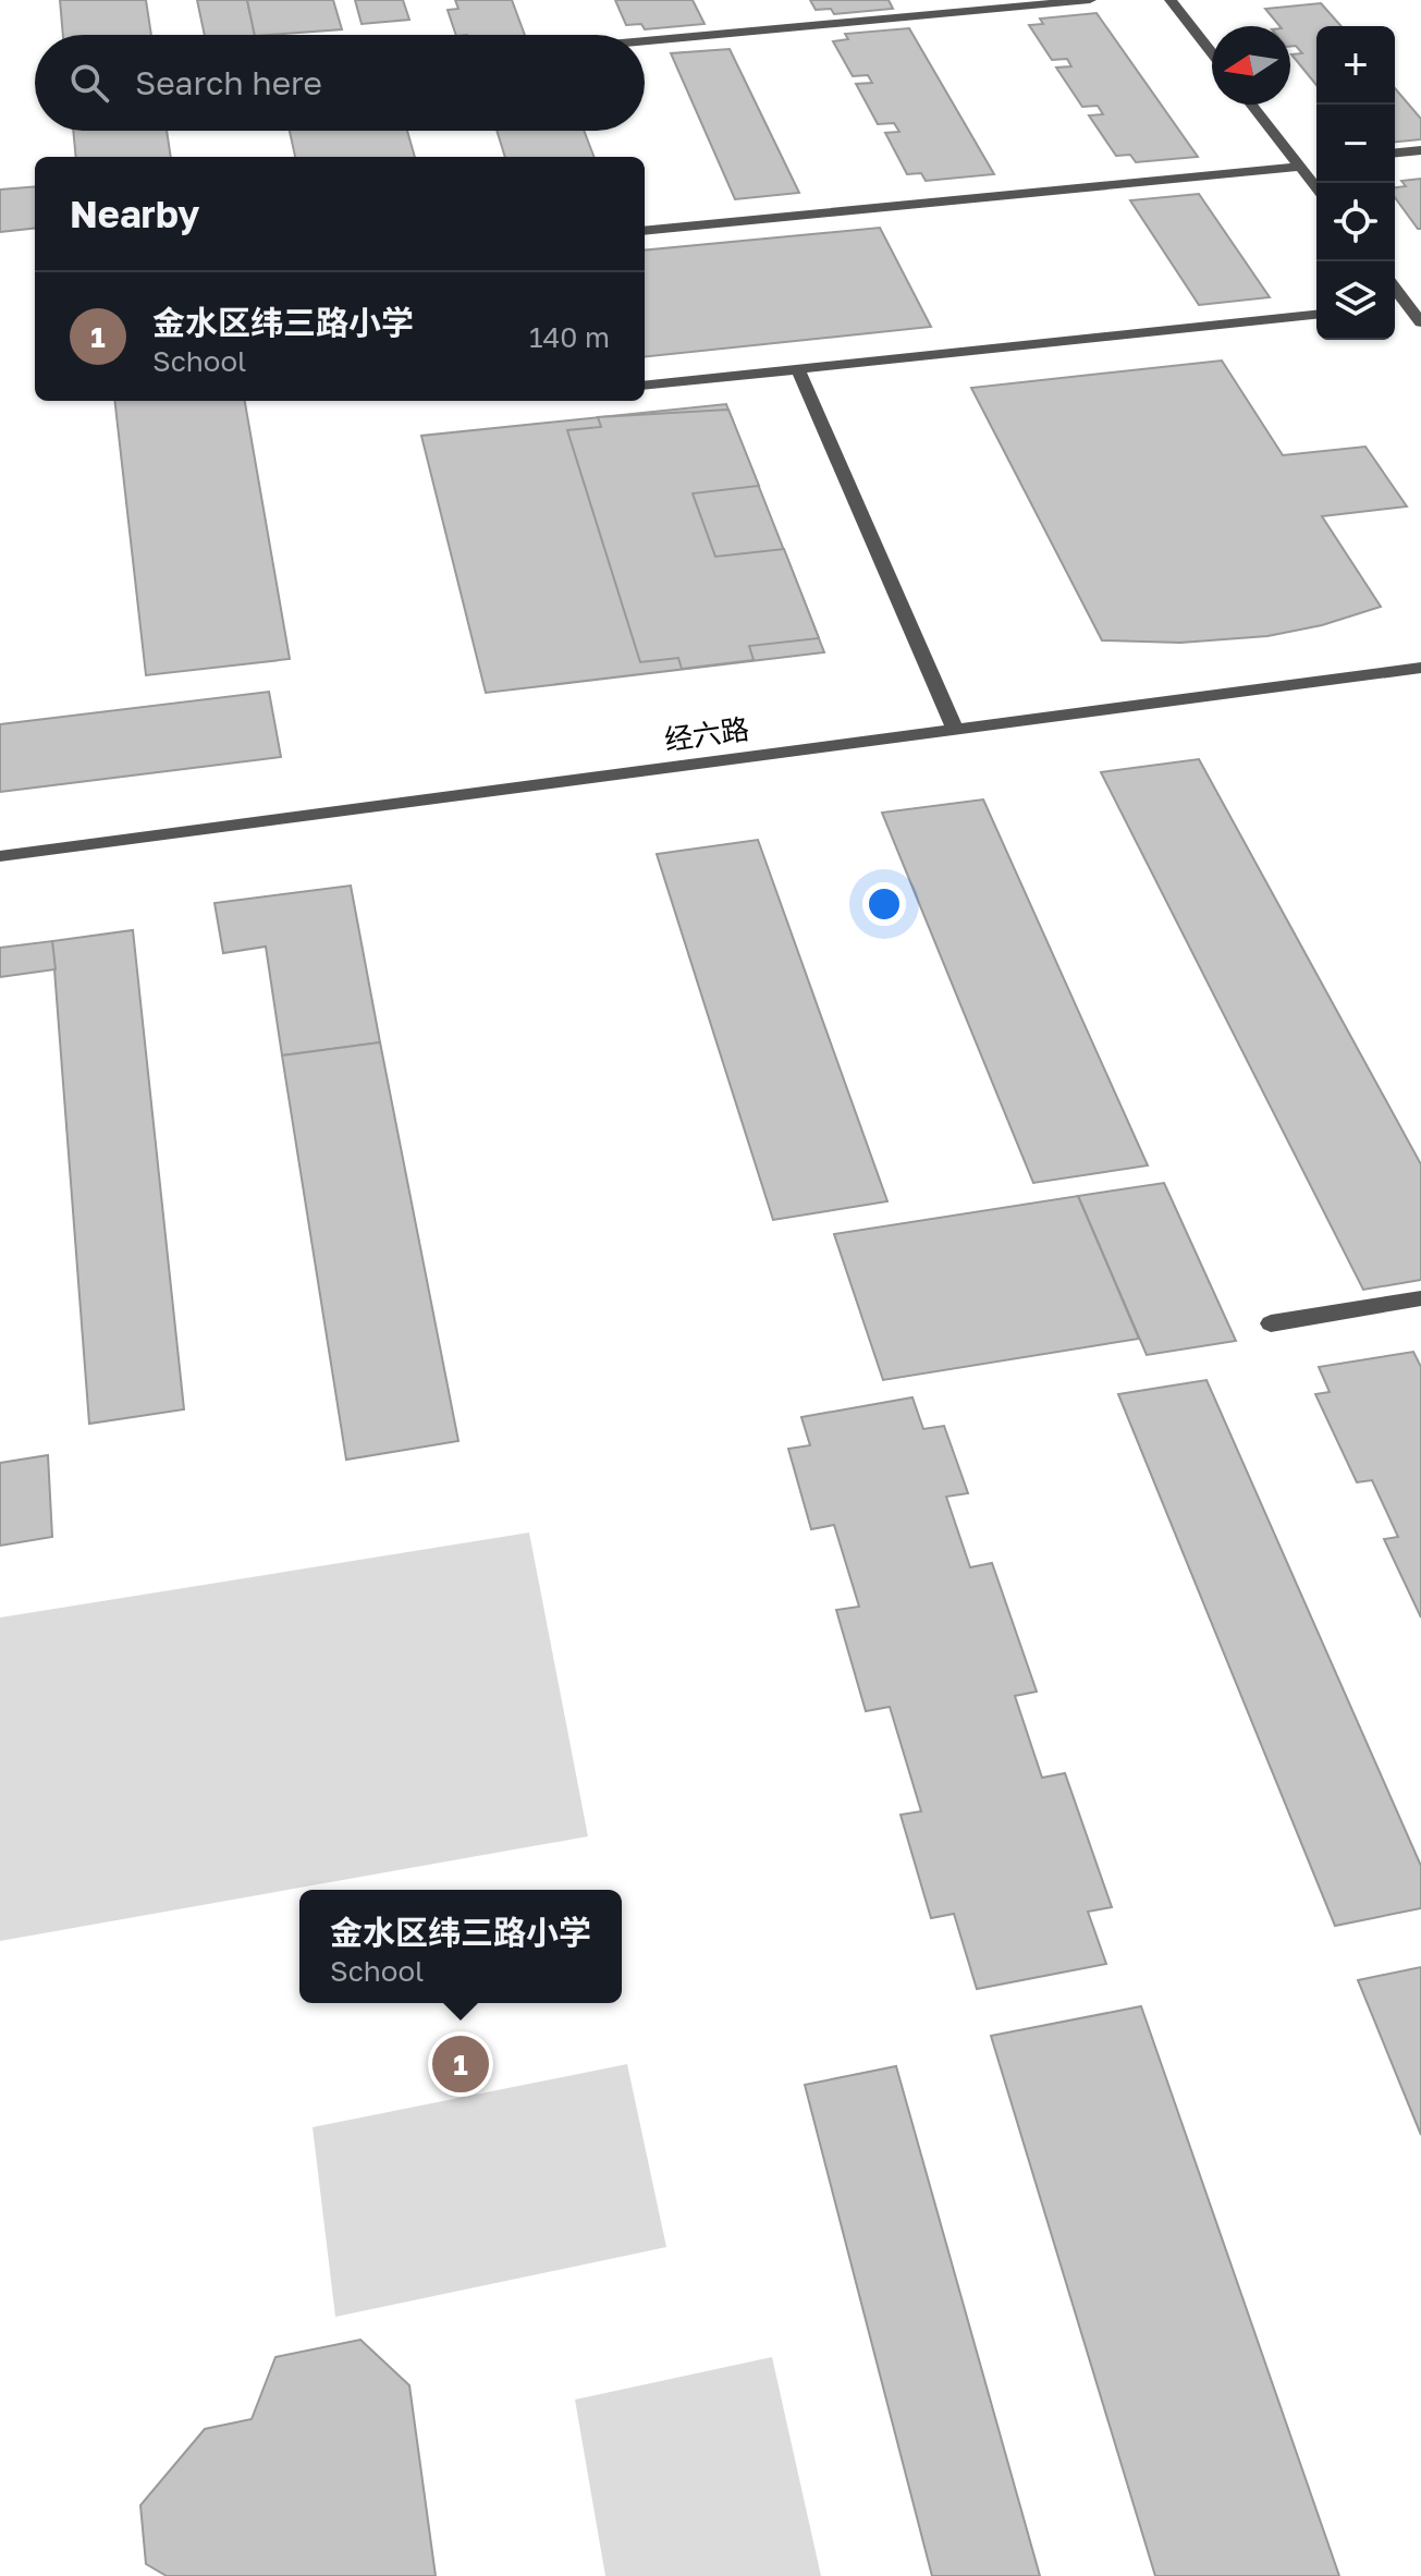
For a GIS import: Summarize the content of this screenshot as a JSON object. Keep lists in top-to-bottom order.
{
  "streets": {
    "street": ["经六路"]
  },
  "north": "left",
  "page": {
    "map_buttons": ["+", "−"],
    "search": "Search here",
    "heading": "Nearby",
    "list": [
      {
        "mark": "1",
        "name": "金水区纬三路小学",
        "note": "School",
        "value": "140 m"
      }
    ],
    "popup": ["金水区纬三路小学", "School"],
    "pins": "1"
  }
}
